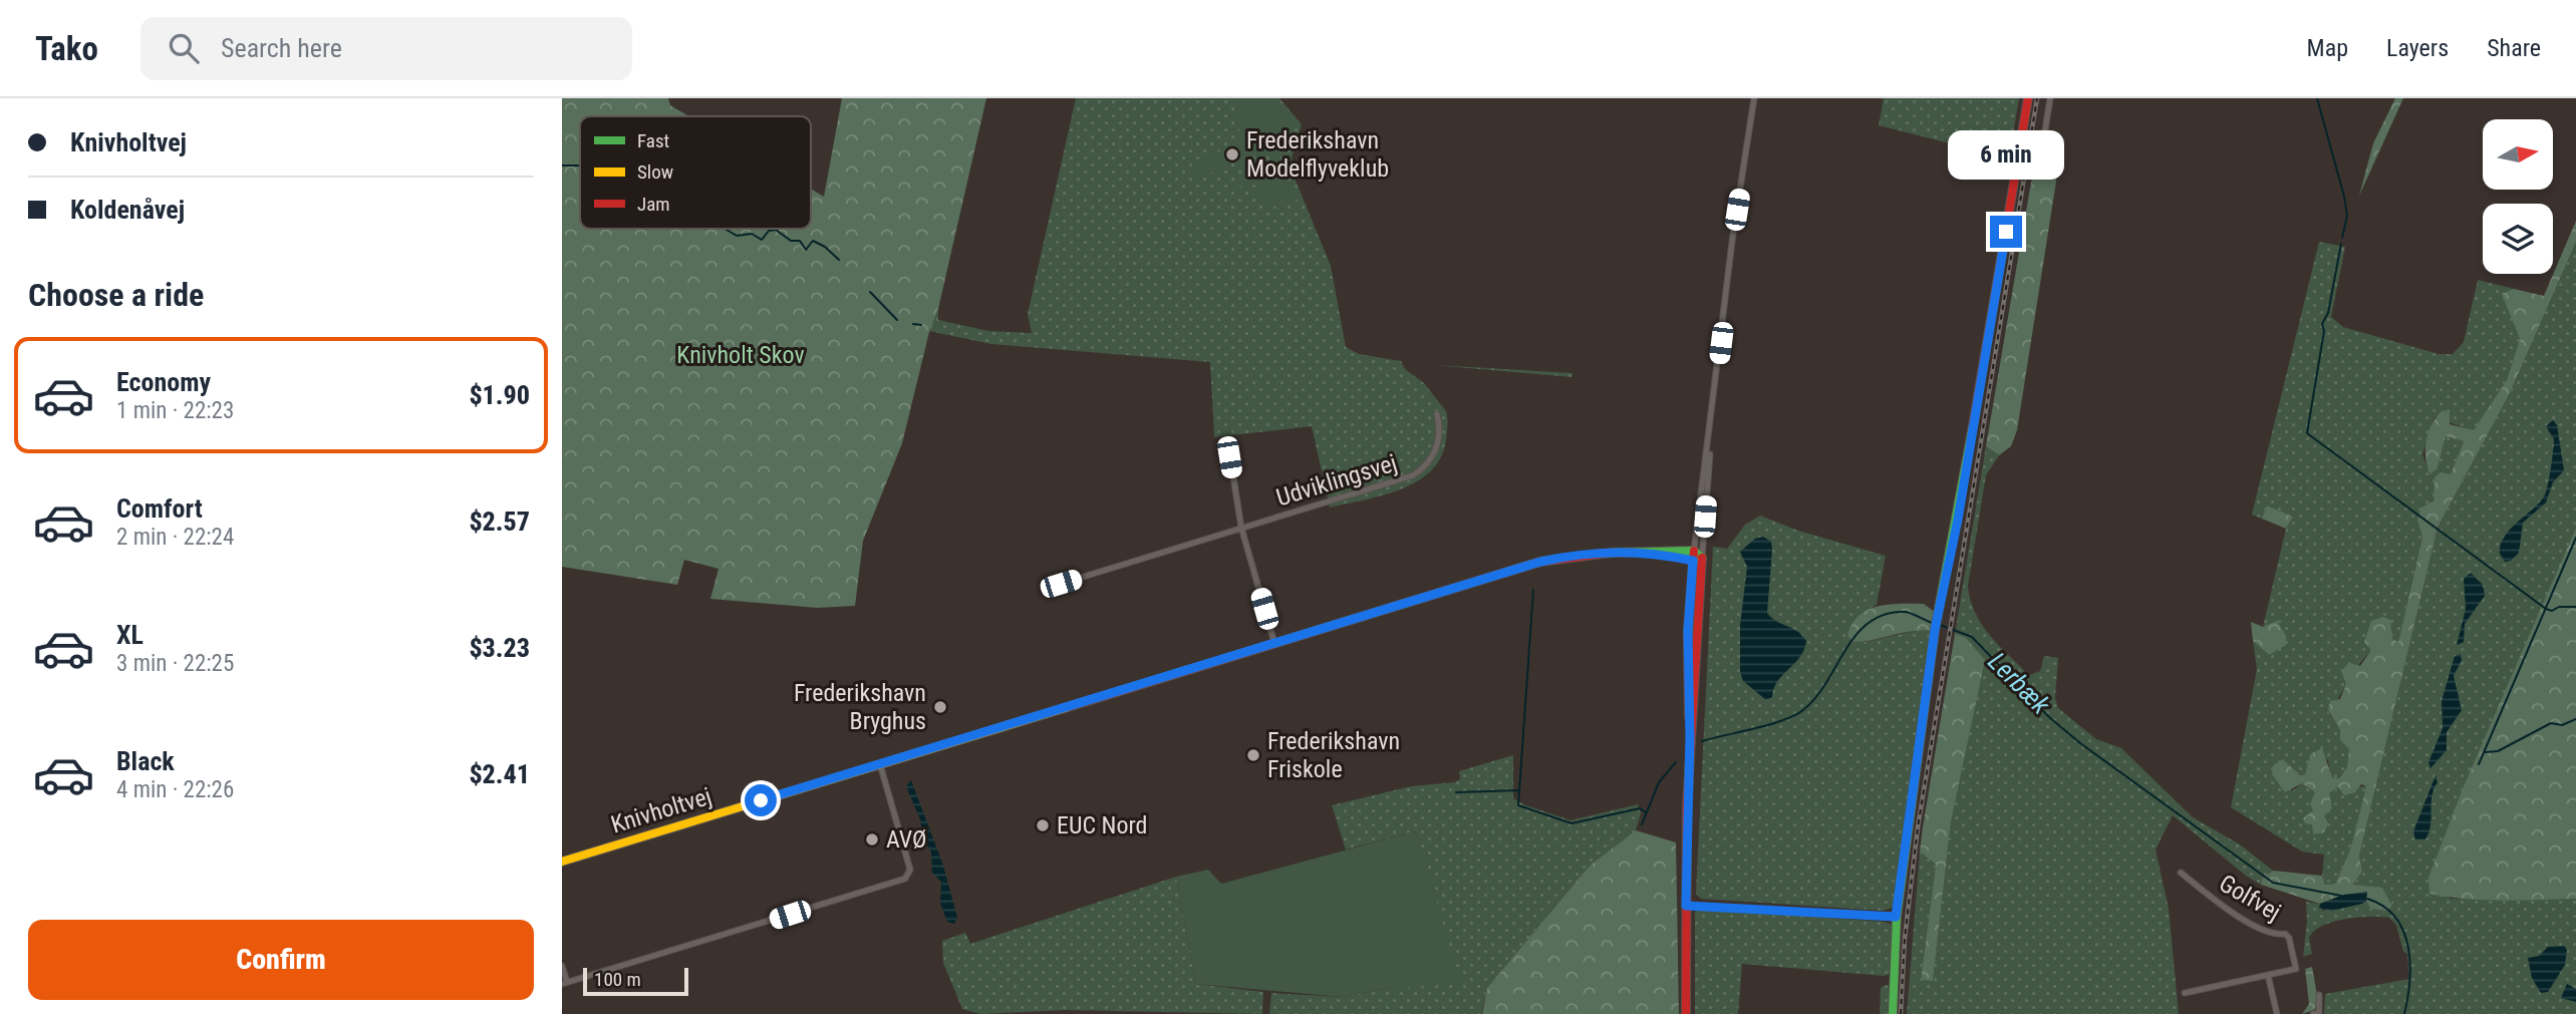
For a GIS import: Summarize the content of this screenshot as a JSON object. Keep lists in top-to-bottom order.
{
  "streets": {
    "street": ["Udviklingsvej", "Knivholtvej", "Golfvej"]
  },
  "water": ["Lerbæk"],
  "parks": ["Knivholt Skov"],
  "places": [
    "Frederikshavn Modelflyveklub",
    "Frederikshavn Bryghus",
    "Frederikshavn Friskole",
    "EUC Nord",
    "AVØ"
  ],
  "legend": ["Fast", "Slow", "Jam"],
  "scale_bar": "100 m",
  "north": "right",
  "page": {
    "header": "Tako",
    "search": "Search here",
    "nav": ["Map", "Layers", "Share"],
    "banner": ["Knivholtvej", "Koldenåvej"],
    "bubble": "6 min",
    "heading": "Choose a ride",
    "list": [
      {
        "name": "Economy",
        "note": "1 min · 22:23",
        "value": "$1.90"
      },
      {
        "name": "Comfort",
        "note": "2 min · 22:24",
        "value": "$2.57"
      },
      {
        "name": "XL",
        "note": "3 min · 22:25",
        "value": "$3.23"
      },
      {
        "name": "Black",
        "note": "4 min · 22:26",
        "value": "$2.41"
      }
    ],
    "buttons": "Confirm",
    "scale": "100 m"
  }
}
